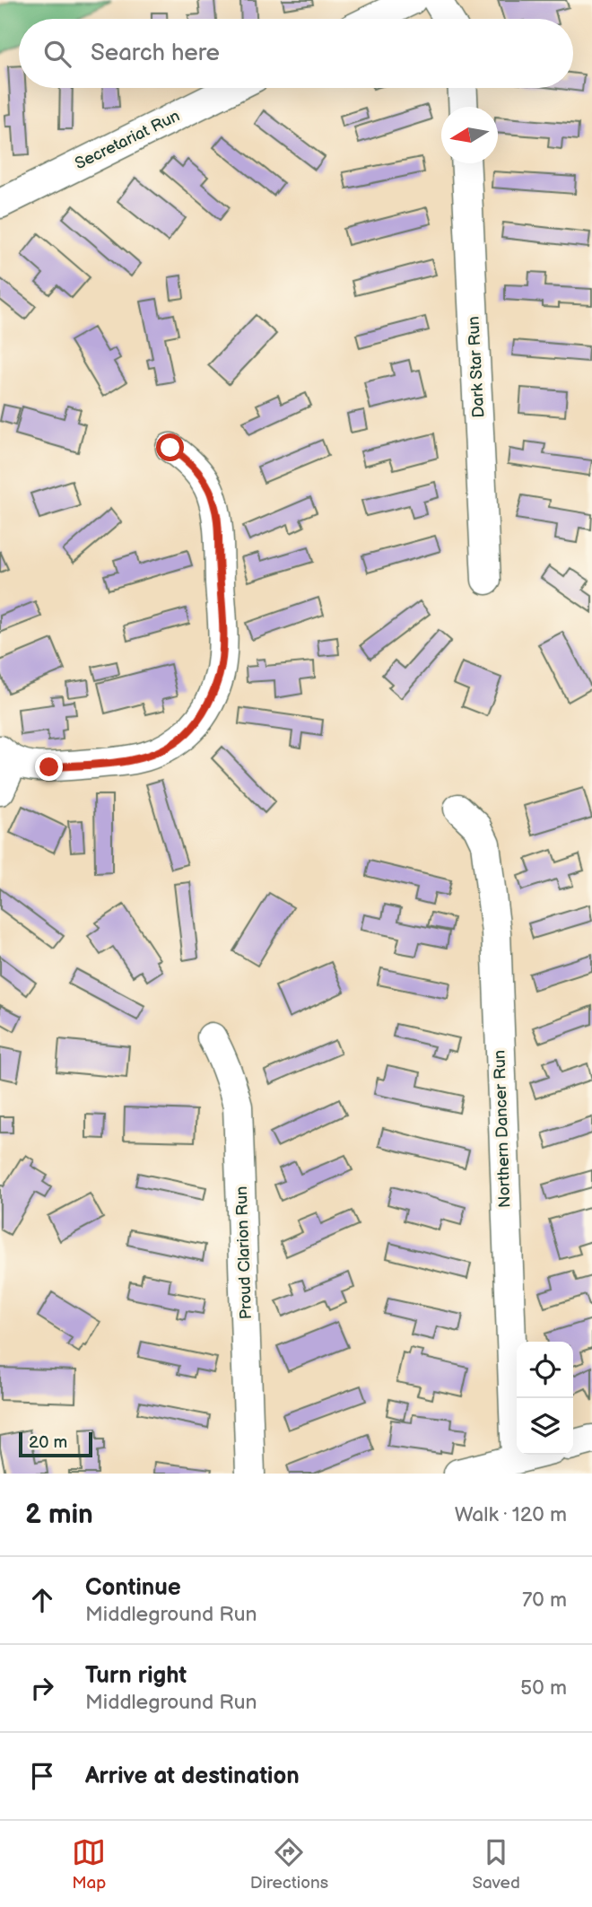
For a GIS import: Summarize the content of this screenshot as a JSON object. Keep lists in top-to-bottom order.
{
  "streets": {
    "street": [
      "Secretariat Run",
      "Dark Star Run",
      "Northern Dancer Run",
      "Proud Clarion Run"
    ]
  },
  "scale_bar": "20 m",
  "north": "left",
  "page": {
    "search": "Search here",
    "scale": "20 m",
    "heading": ["2 min", "Walk · 120 m"],
    "list": [
      ["Continue", "Middleground Run", "70 m"],
      ["Turn right", "Middleground Run", "50 m"],
      "Arrive at destination"
    ],
    "nav": ["Map", "Directions", "Saved"]
  }
}
